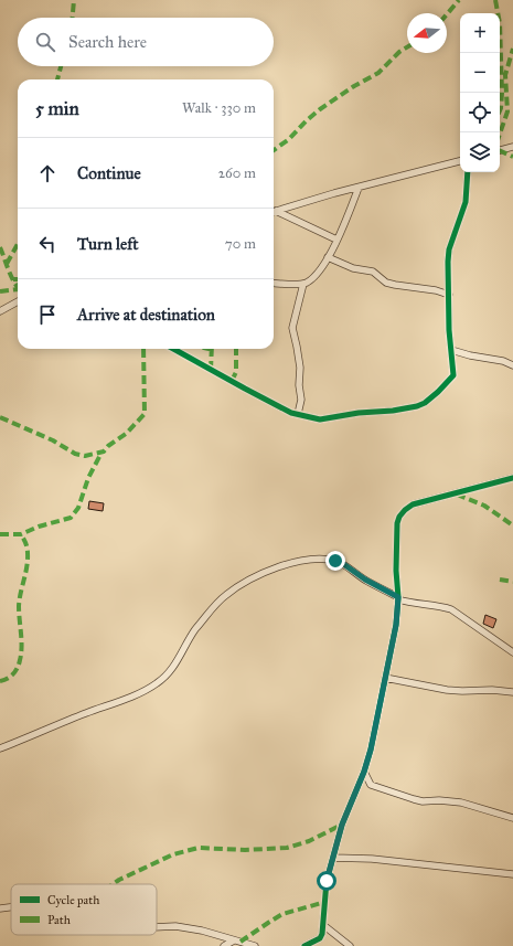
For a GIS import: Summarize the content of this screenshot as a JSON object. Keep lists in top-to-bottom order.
{
  "legend": ["Cycle path", "Path"],
  "north": "left",
  "page": {
    "map_buttons": ["+", "−"],
    "search": "Search here",
    "heading": ["5 min", "Walk · 330 m"],
    "list": [
      ["Continue", "260 m"],
      ["Turn left", "70 m"],
      "Arrive at destination"
    ]
  }
}
